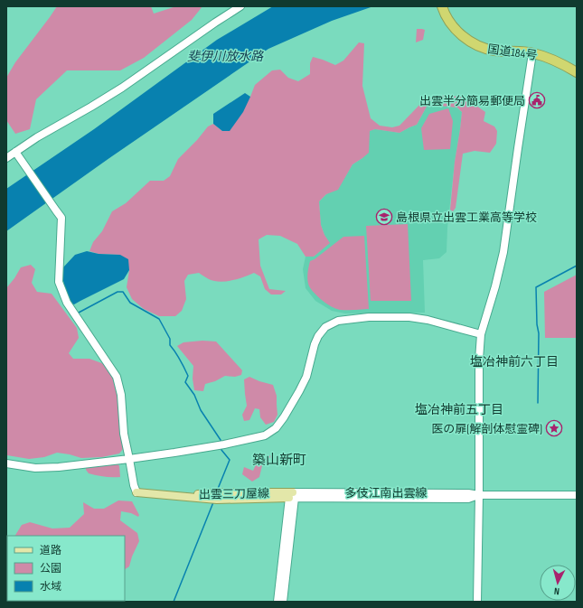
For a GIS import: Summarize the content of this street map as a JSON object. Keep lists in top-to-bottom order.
{
  "streets": {
    "highway": ["国道184号"],
    "main road": ["出雲三刀屋線"],
    "street": ["多伎江南出雲線"]
  },
  "crossings": [
    ["多伎江南出雲線", "出雲三刀屋線"]
  ],
  "districts": ["塩冶神前六丁目", "塩冶神前五丁目", "築山新町"],
  "water": ["斐伊川放水路"],
  "places": {
    "public building": ["出雲半分簡易郵便局"],
    "school or university": ["島根県立出雲工業高等学校"],
    "place": ["医の扉(解剖体慰霊碑)"]
  },
  "legend": ["道路", "公園", "水域"],
  "north": "bottom"
}
